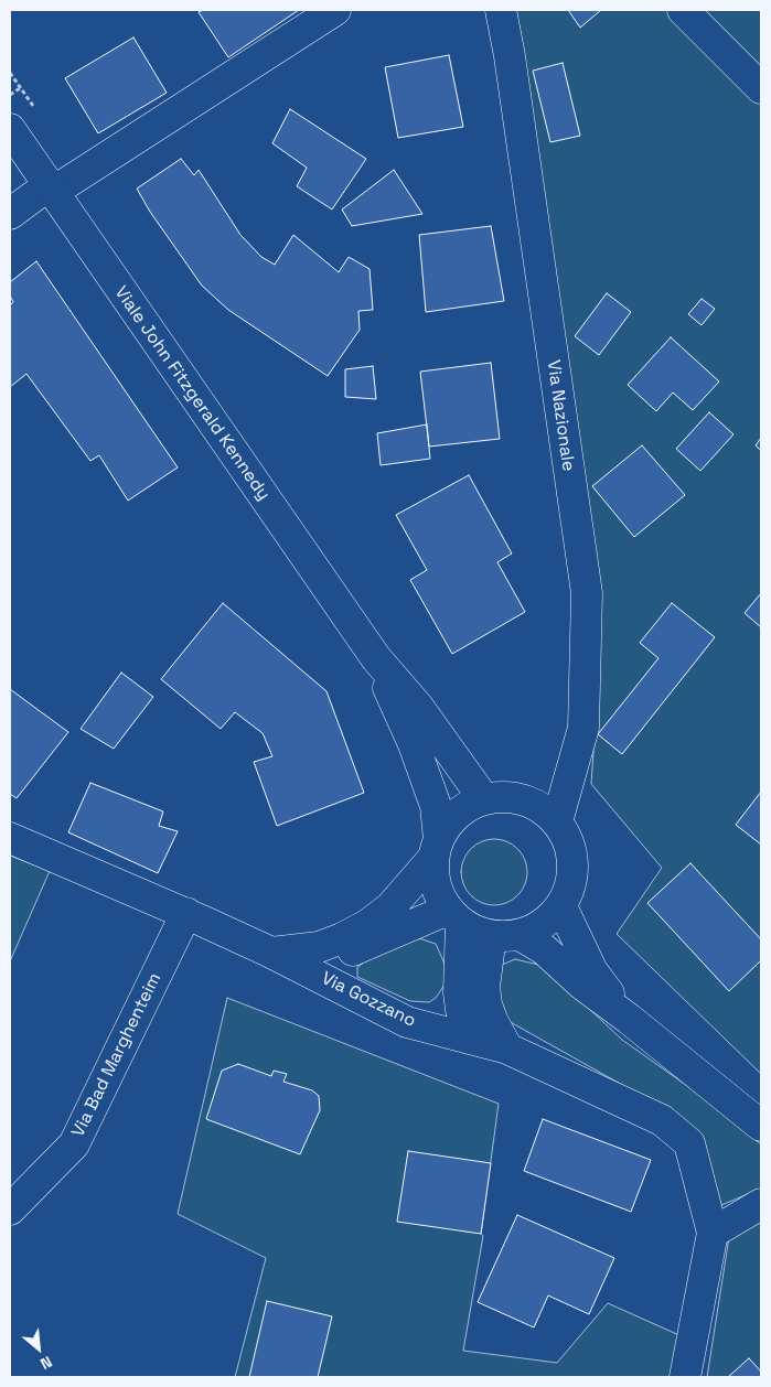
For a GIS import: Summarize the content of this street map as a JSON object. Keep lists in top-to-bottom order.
{
  "streets": {
    "street": [
      "Viale John Fitzgerald Kennedy",
      "Via Nazionale",
      "Via Gozzano",
      "Via Bad Marghenteim"
    ]
  },
  "crossings": [
    ["Viale John Fitzgerald Kennedy", "Via Nazionale"],
    ["Via Gozzano", "Via Bad Marghenteim"]
  ],
  "north": "bottom right"
}
